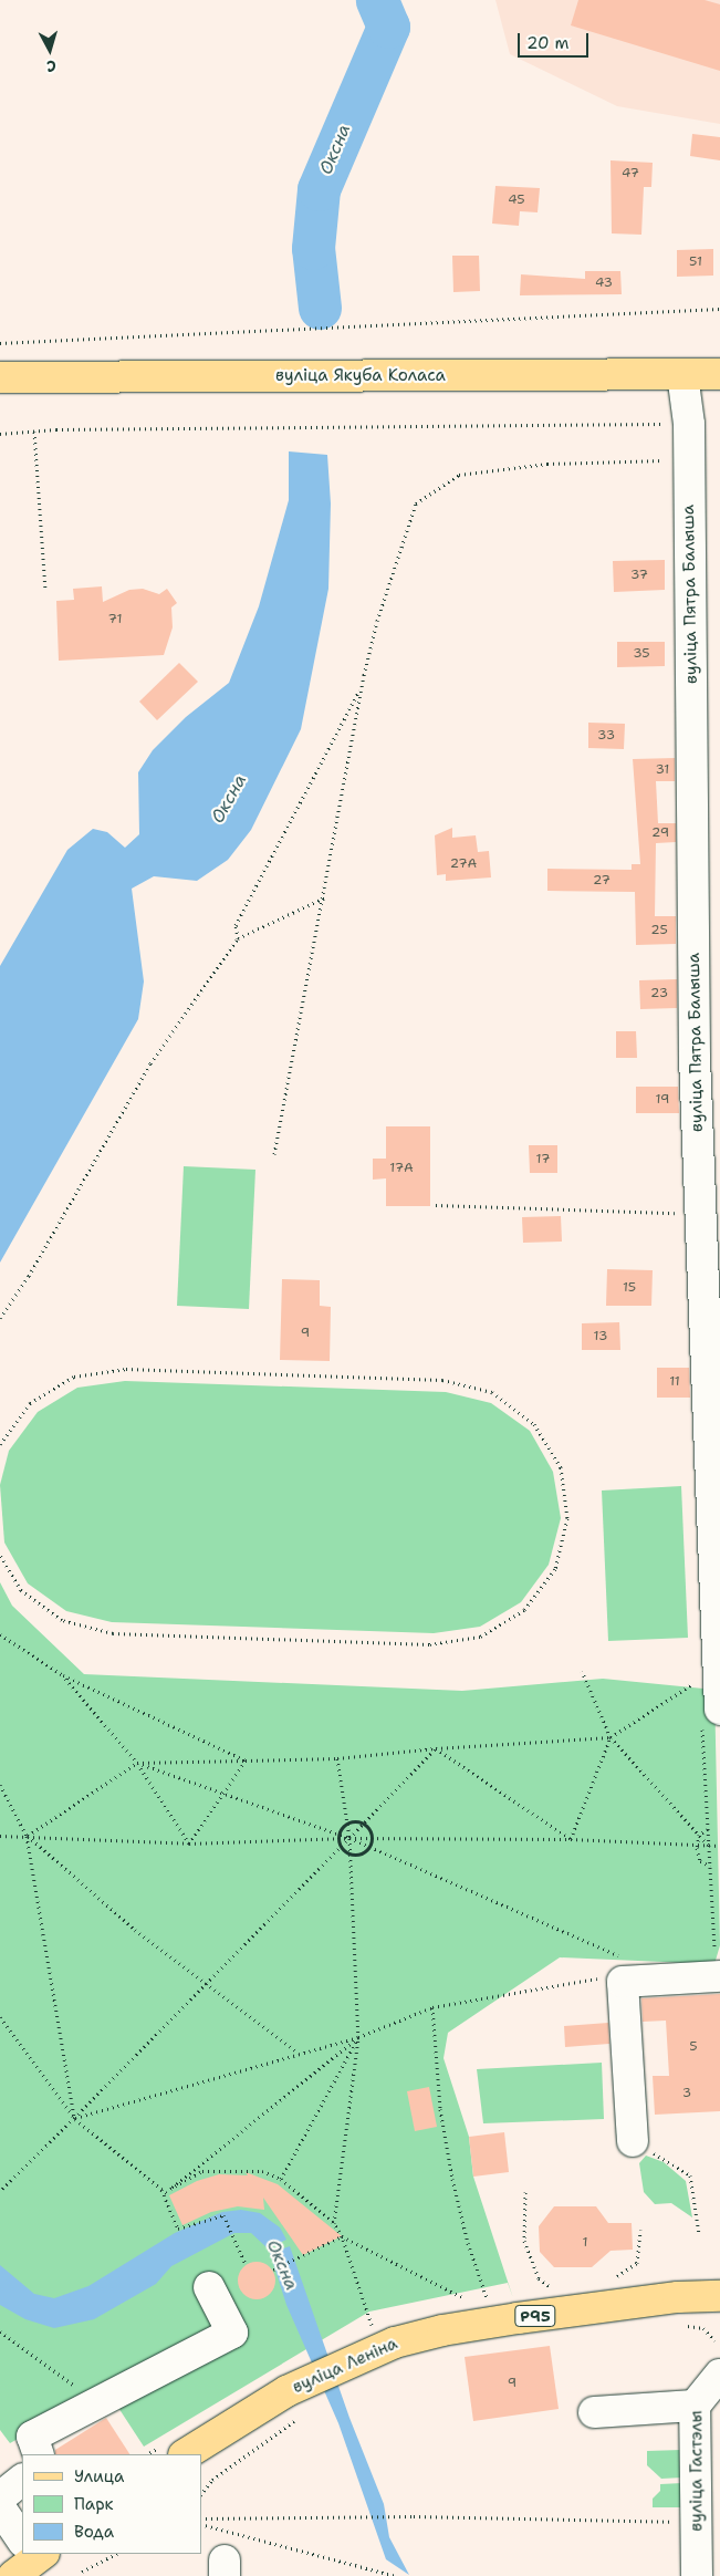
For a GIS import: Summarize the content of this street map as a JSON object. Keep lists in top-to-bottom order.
{
  "streets": {
    "main road": ["вуліца Якуба Коласа", "Р95", "вуліца Леніна"],
    "street": ["вуліца Пятра Балыша", "вуліца Гастэлы"]
  },
  "crossings": [
    ["вуліца Якуба Коласа", "вуліца Пятра Балыша"]
  ],
  "water": ["Оксна"],
  "house_numbers": [
    "47",
    "45",
    "51",
    "43",
    "37",
    "71",
    "35",
    "33",
    "31",
    "29",
    "27А",
    "27",
    "25",
    "23",
    "19",
    "17",
    "17А",
    "15",
    "9",
    "13",
    "11",
    "5",
    "3",
    "1",
    "9"
  ],
  "legend": ["Улица", "Парк", "Вода"],
  "scale_bar": "20 m",
  "north": "bottom"
}
